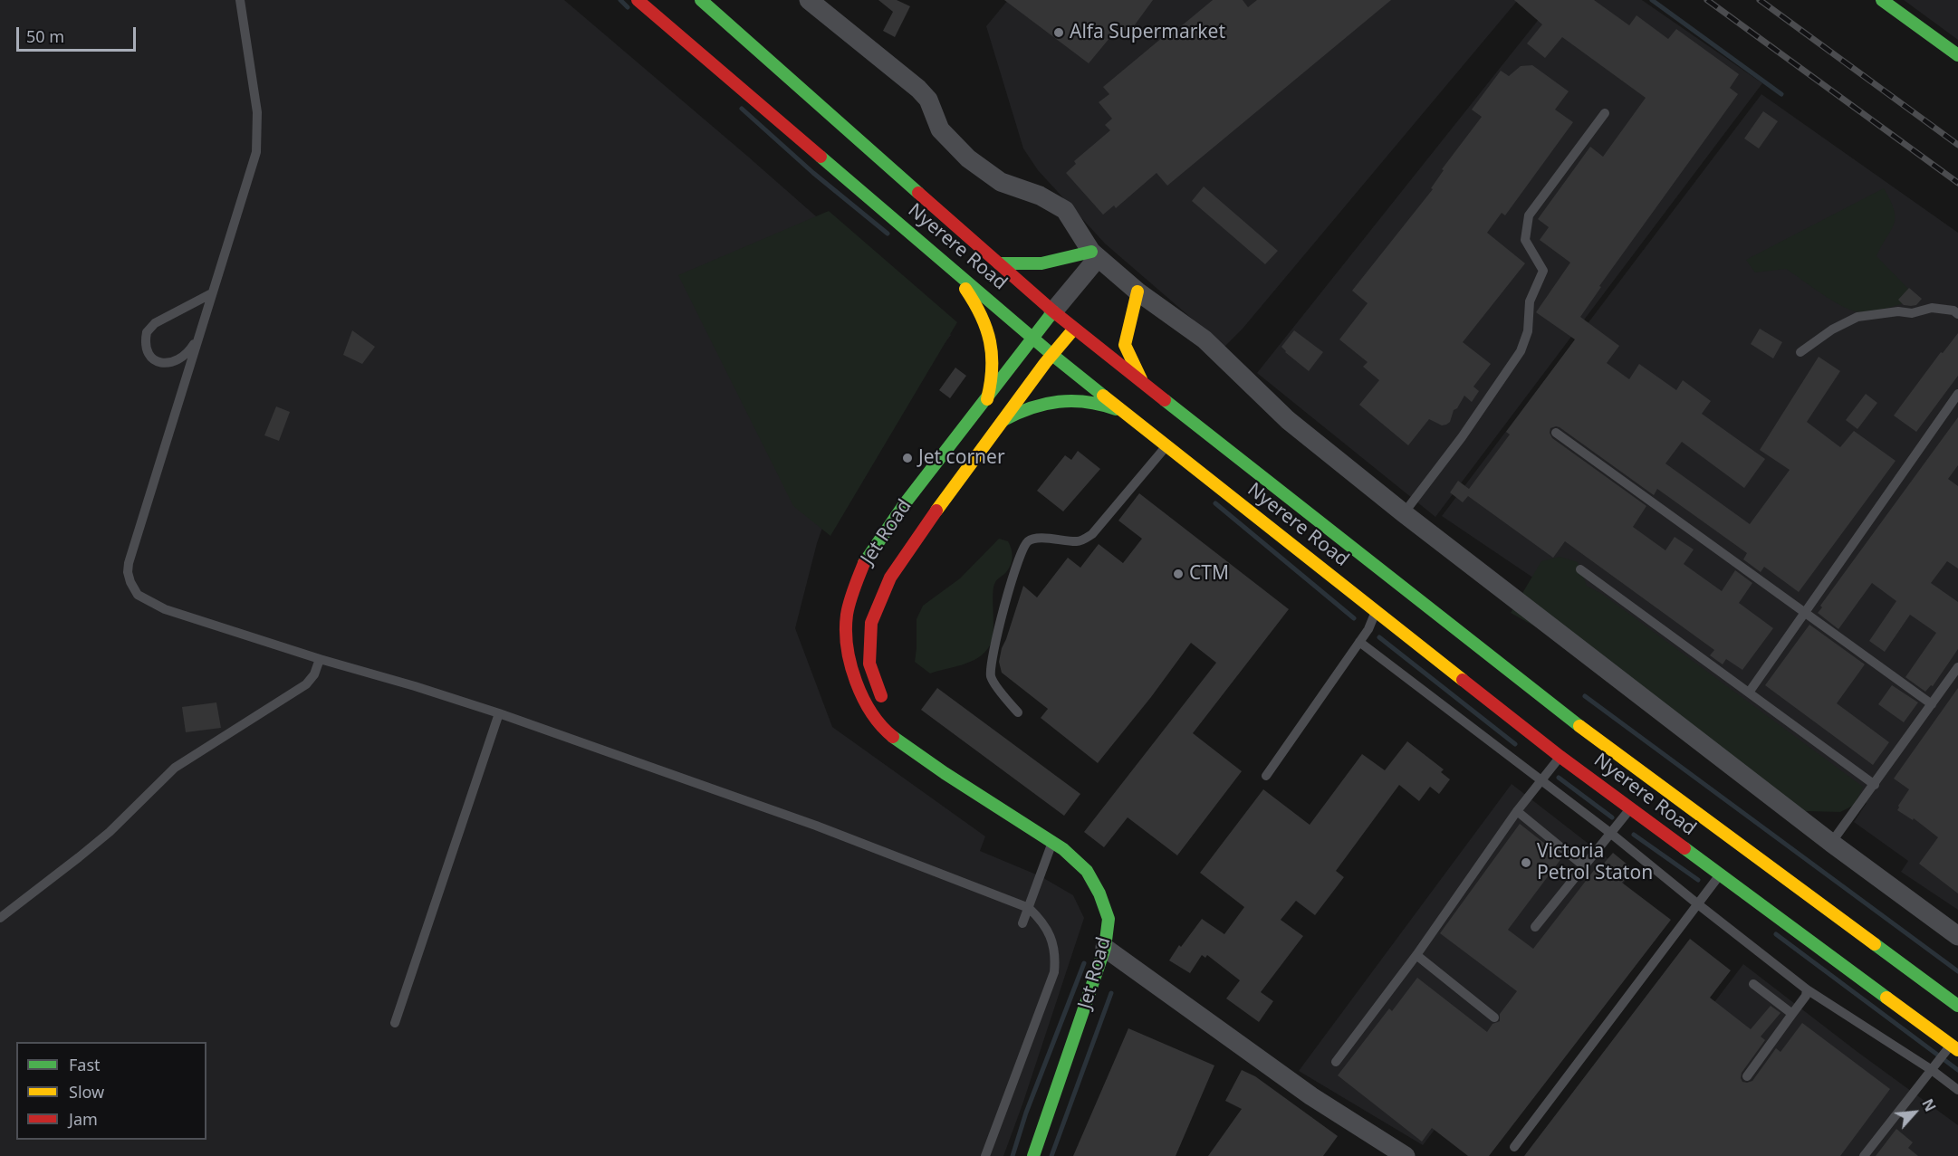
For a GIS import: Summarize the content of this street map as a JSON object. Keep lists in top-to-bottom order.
{
  "streets": {
    "main road": ["Nyerere Road", "Jet Road"]
  },
  "crossings": [
    ["Nyerere Road", "Jet Road"]
  ],
  "places": [
    "Alfa Supermarket",
    "Jet corner",
    "CTM",
    "Victoria Petrol Staton"
  ],
  "legend": ["Fast", "Slow", "Jam"],
  "scale_bar": "50 m",
  "north": "top right"
}
